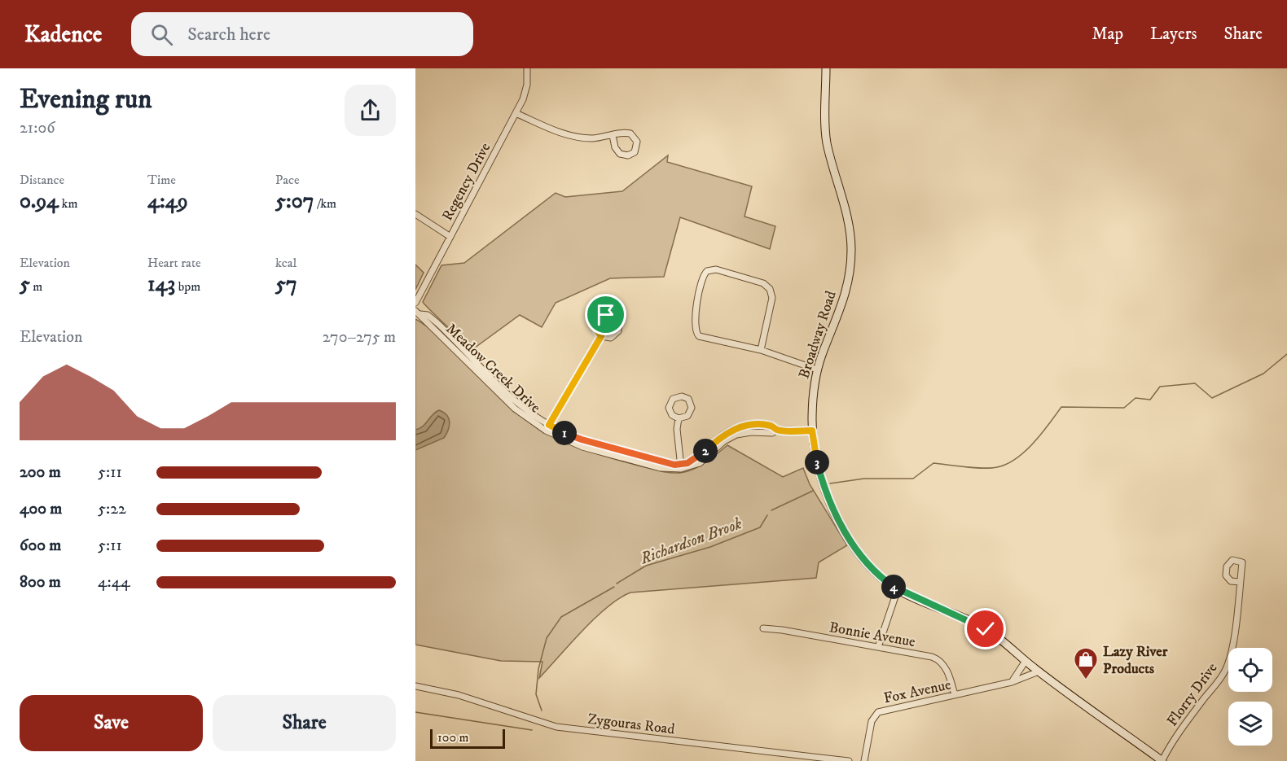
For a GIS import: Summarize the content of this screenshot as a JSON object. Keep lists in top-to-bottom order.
{
  "streets": {
    "main road": ["Broadway Road"],
    "street": [
      "Regency Drive",
      "Meadow Creek Drive",
      "Bonnie Avenue",
      "Fox Avenue",
      "Florry Drive",
      "Zygouras Road"
    ]
  },
  "crossings": [
    ["Broadway Road", "Fox Avenue"],
    ["Broadway Road", "Florry Drive"],
    ["Bonnie Avenue", "Fox Avenue"]
  ],
  "water": ["Richardson Brook"],
  "places": {
    "shop": ["Lazy River Products"]
  },
  "scale_bar": "100 m",
  "page": {
    "header": "Kadence",
    "search": "Search here",
    "nav": ["Map", "Layers", "Share"],
    "heading": ["Evening run", "21:06"],
    "stats": [
      ["Distance", "0.94 km"],
      ["Time", "4:49"],
      ["Pace", "5:07 /km"],
      ["Elevation", "5 m"],
      ["Heart rate", "143 bpm"],
      ["kcal", "57"]
    ],
    "chart": ["Elevation", "270–275 m"],
    "pins": [
      "1",
      "2",
      "3",
      "4"
    ],
    "list": [
      {
        "name": "200 m",
        "note": "5:11"
      },
      {
        "name": "400 m",
        "note": "5:22"
      },
      {
        "name": "600 m",
        "note": "5:11"
      },
      {
        "name": "800 m",
        "note": "4:44"
      }
    ],
    "buttons": ["Save", "Share"],
    "scale": "100 m"
  }
}
